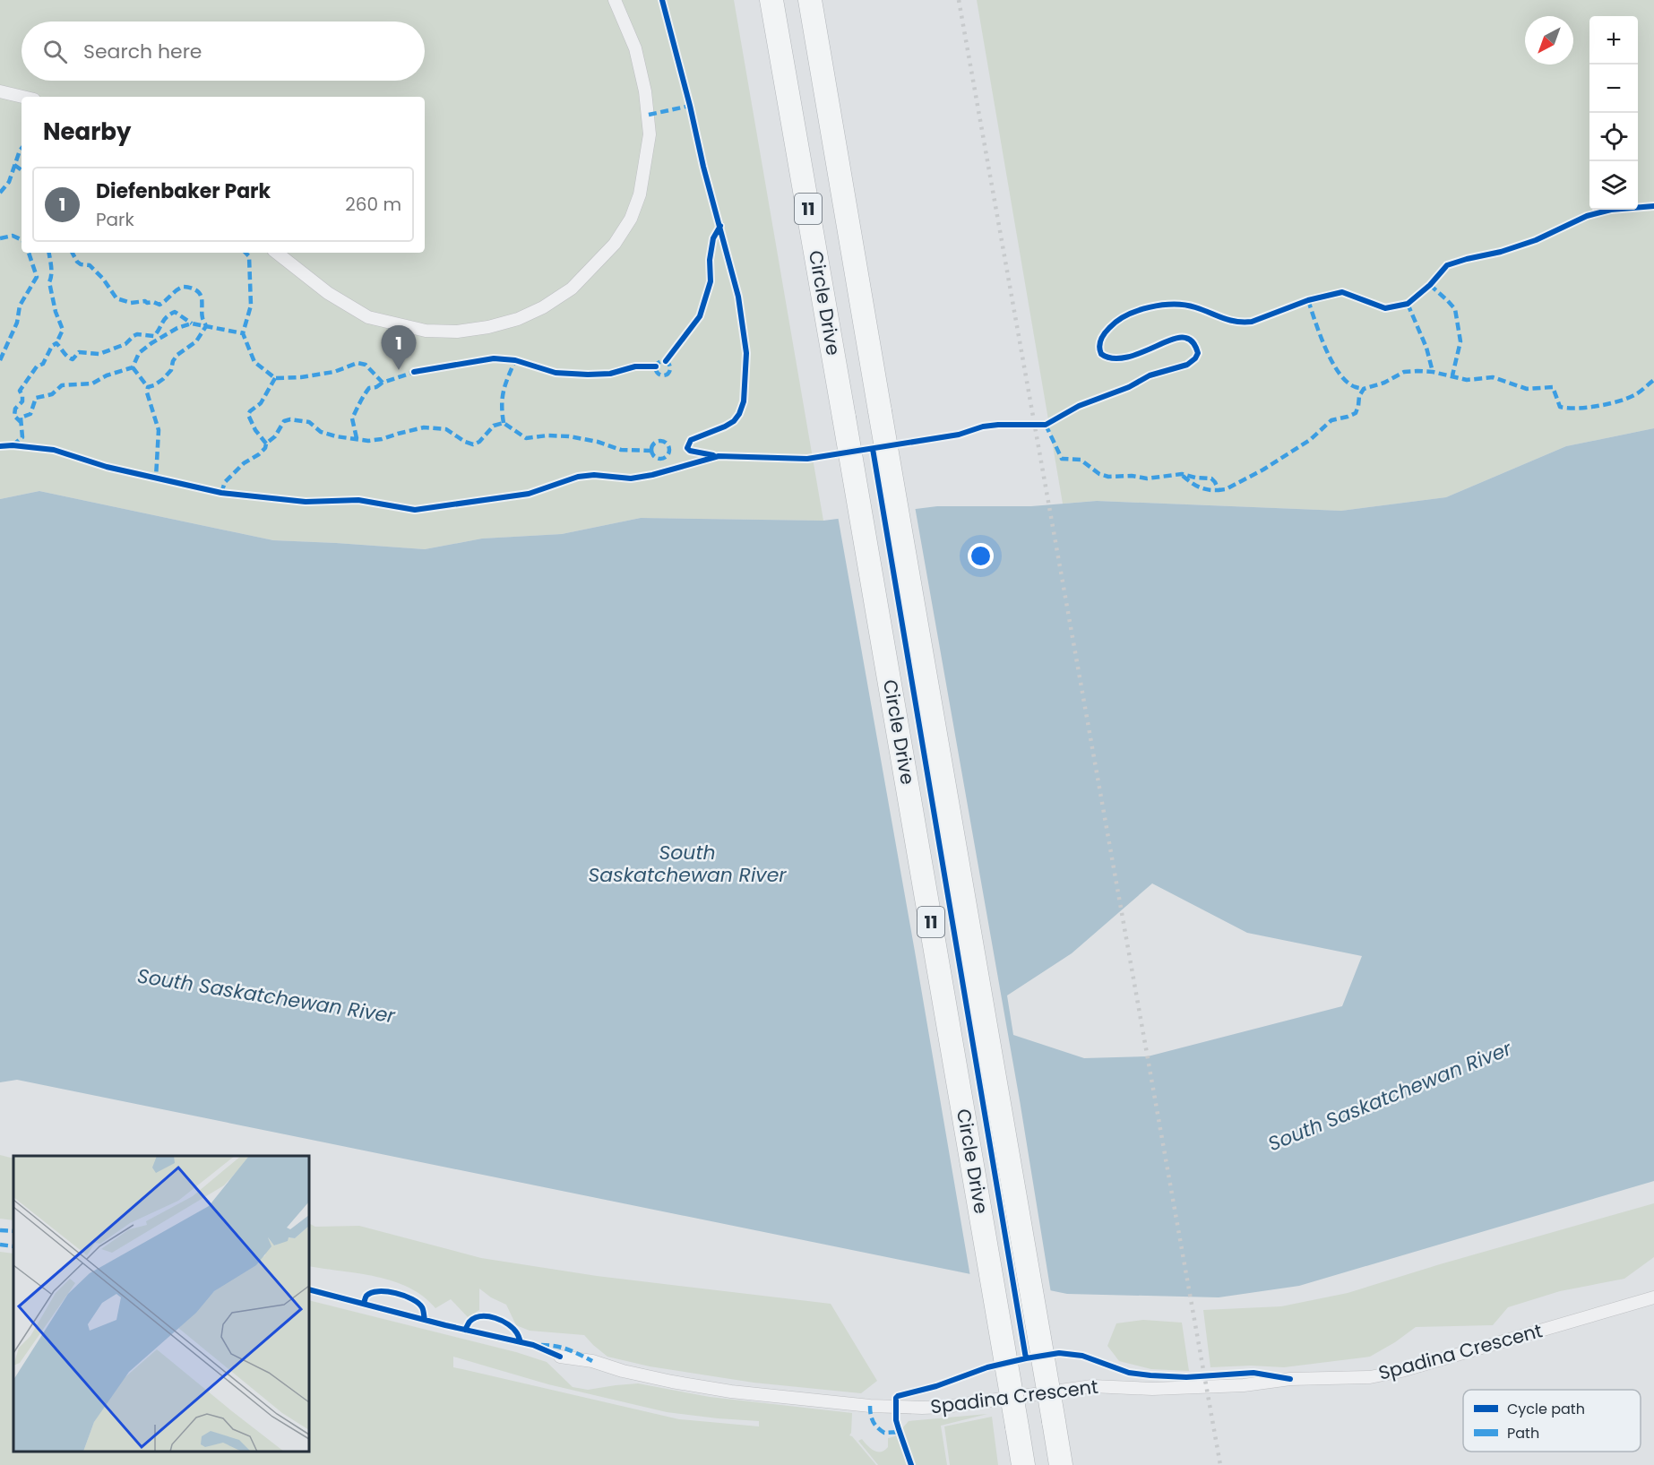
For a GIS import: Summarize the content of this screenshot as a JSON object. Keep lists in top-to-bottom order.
{
  "streets": {
    "highway": ["11", "Circle Drive"],
    "street": ["Spadina Crescent"]
  },
  "water": ["South Saskatchewan River"],
  "legend": ["Cycle path", "Path"],
  "north": "bottom left",
  "page": {
    "map_buttons": ["+", "−"],
    "search": "Search here",
    "heading": "Nearby",
    "list": [
      {
        "mark": "1",
        "name": "Diefenbaker Park",
        "note": "Park",
        "value": "260 m"
      }
    ],
    "pins": "1"
  }
}
